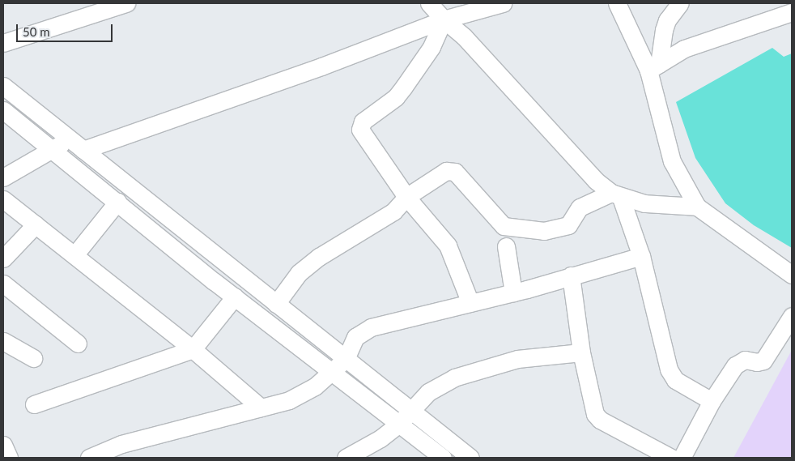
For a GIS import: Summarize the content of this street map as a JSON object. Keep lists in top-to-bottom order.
{
  "scale_bar": "50 m"
}
